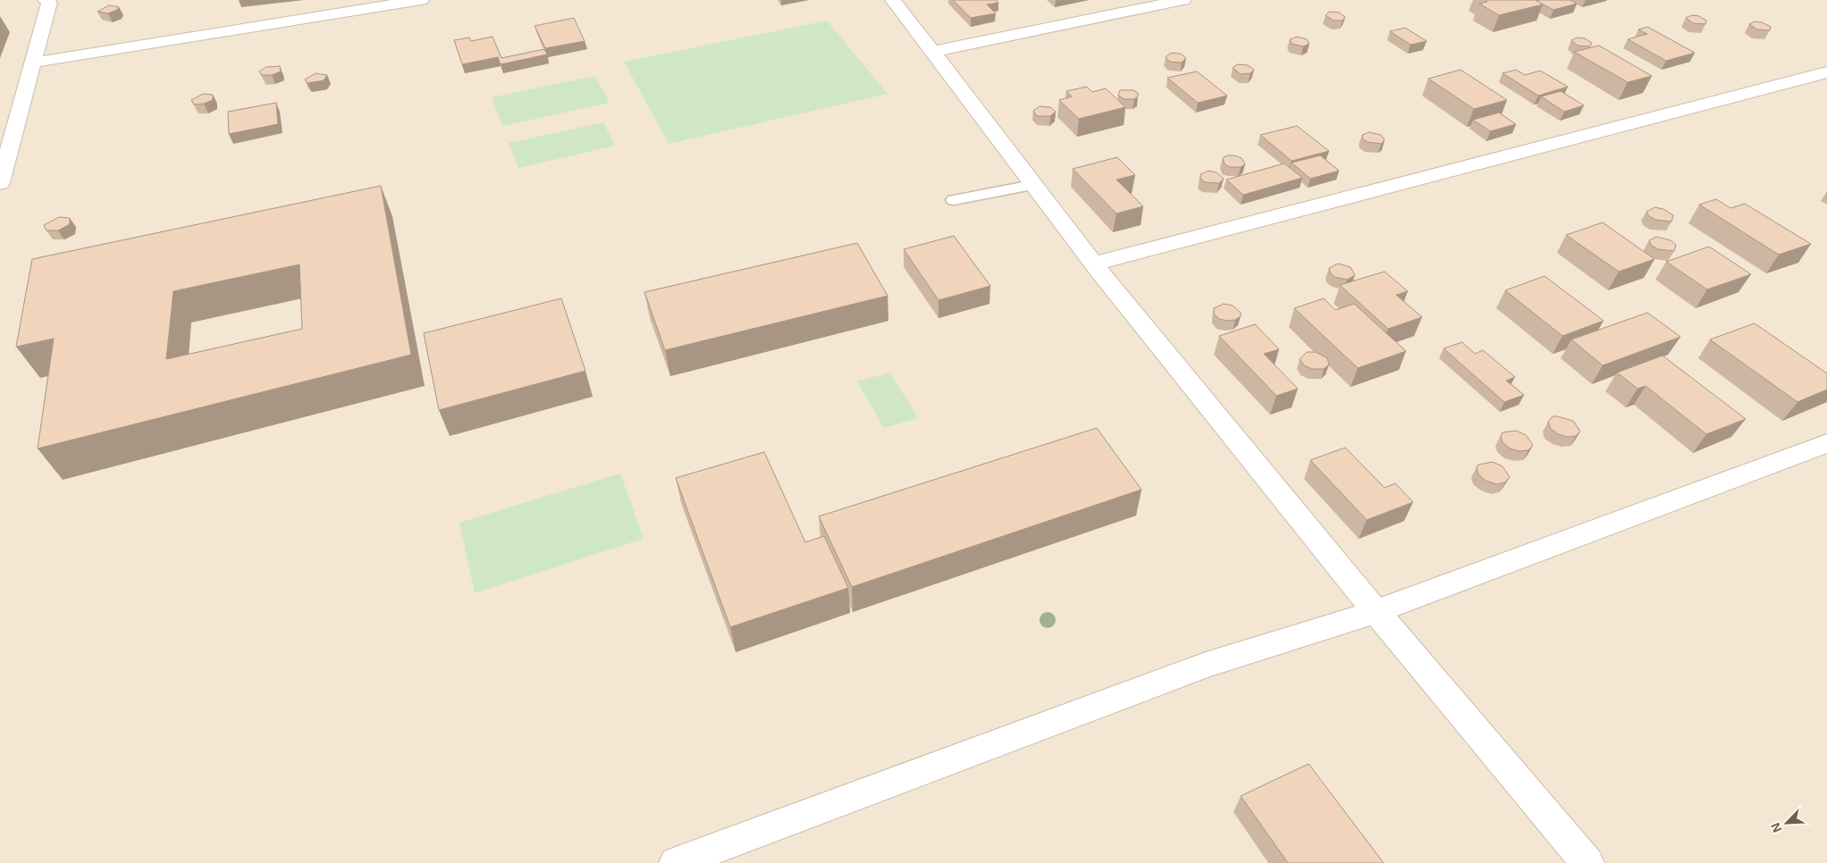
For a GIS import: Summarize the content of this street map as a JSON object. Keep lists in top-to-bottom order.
{
  "north": "bottom left"
}
